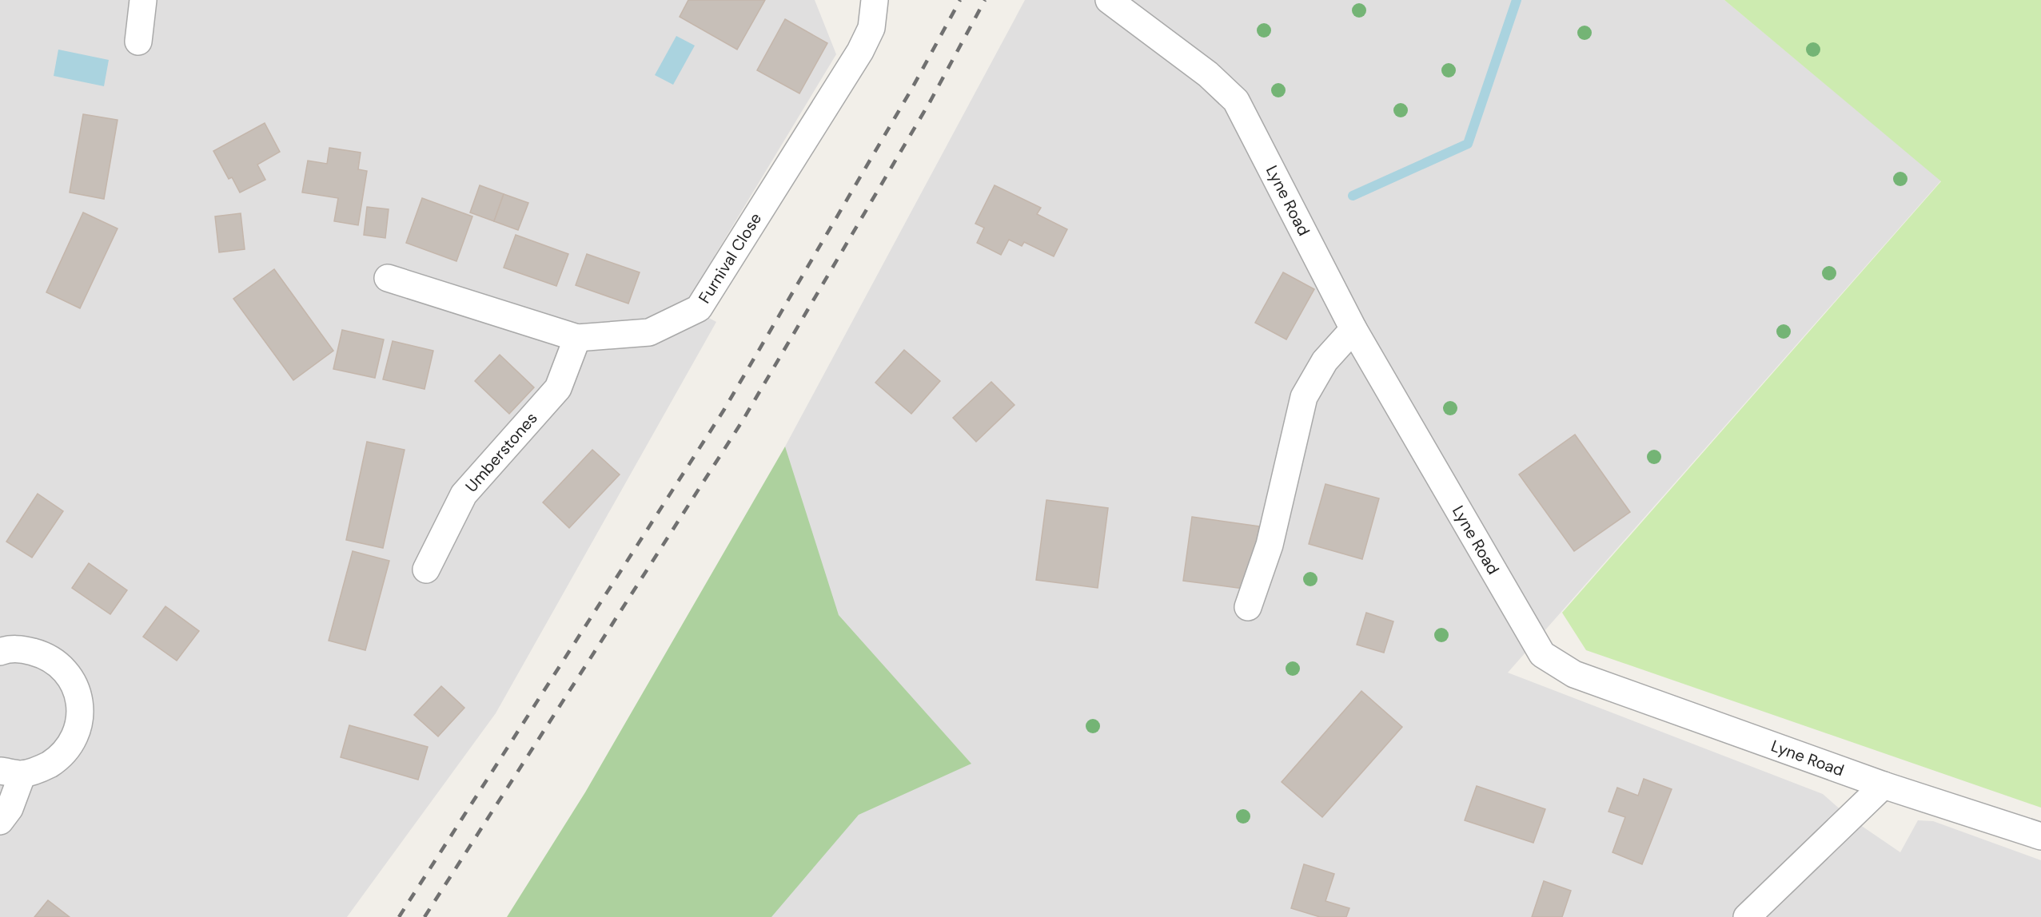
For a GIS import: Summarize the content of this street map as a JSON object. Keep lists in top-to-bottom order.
{
  "streets": {
    "street": ["Lyne Road", "Furnival Close", "Umberstones"]
  },
  "crossings": [
    ["Furnival Close", "Umberstones"]
  ]
}
